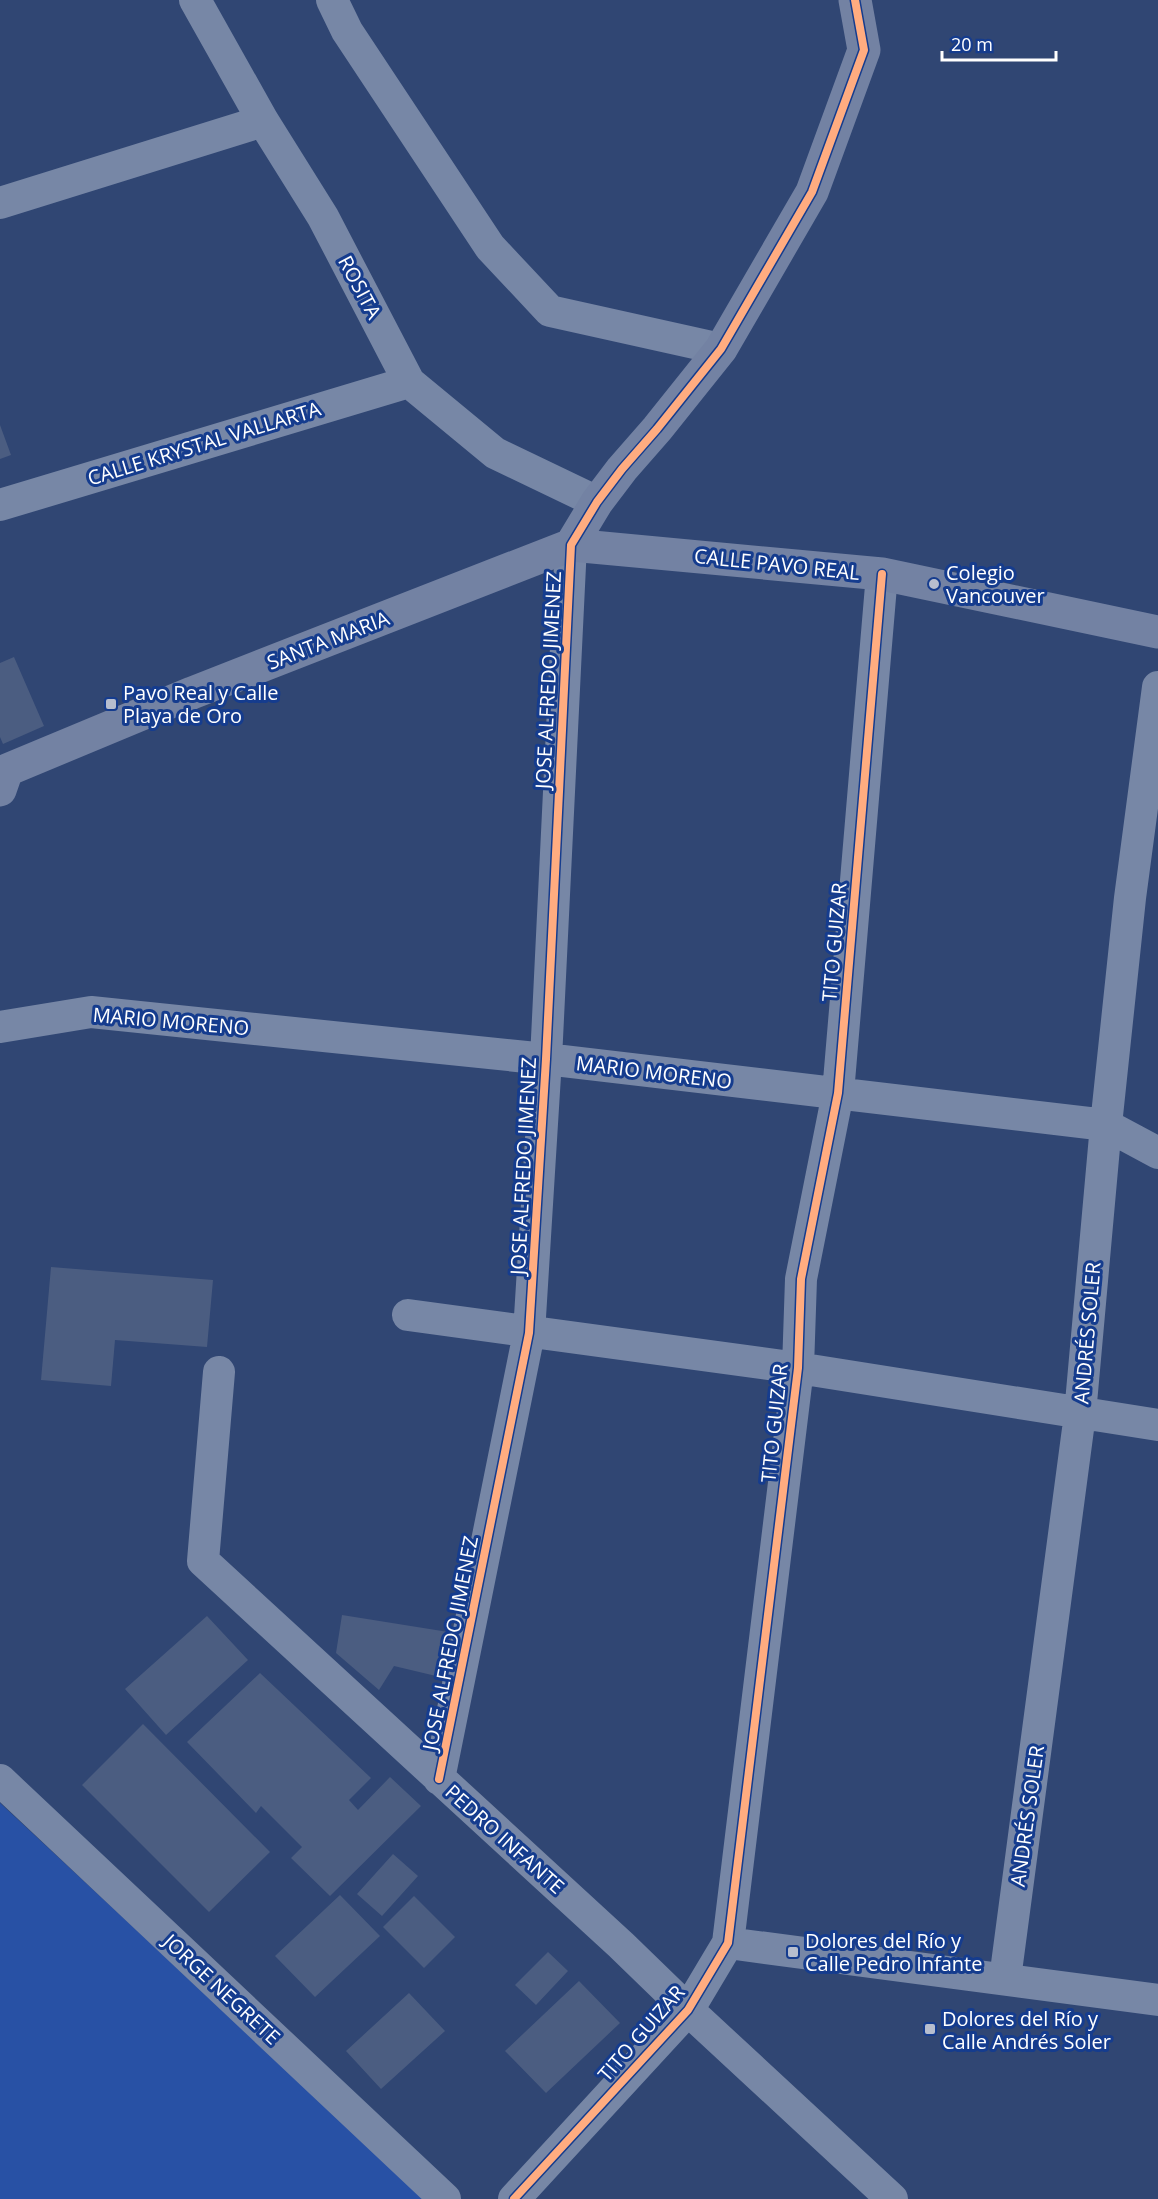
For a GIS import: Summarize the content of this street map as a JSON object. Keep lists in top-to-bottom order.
{
  "streets": {
    "street": [
      "ROSITA",
      "CALLE KRYSTAL VALLARTA",
      "CALLE PAVO REAL",
      "SANTA MARIA",
      "JOSE ALFREDO JIMENEZ",
      "TITO GUIZAR",
      "MARIO MORENO",
      "ANDRÉS SOLER",
      "PEDRO INFANTE",
      "JORGE NEGRETE"
    ]
  },
  "crossings": [
    ["ROSITA", "CALLE KRYSTAL VALLARTA"],
    ["CALLE PAVO REAL", "SANTA MARIA"],
    ["CALLE PAVO REAL", "JOSE ALFREDO JIMENEZ"],
    ["CALLE PAVO REAL", "TITO GUIZAR"],
    ["SANTA MARIA", "JOSE ALFREDO JIMENEZ"],
    ["JOSE ALFREDO JIMENEZ", "MARIO MORENO"],
    ["JOSE ALFREDO JIMENEZ", "PEDRO INFANTE"],
    ["TITO GUIZAR", "MARIO MORENO"],
    ["TITO GUIZAR", "PEDRO INFANTE"],
    ["MARIO MORENO", "ANDRÉS SOLER"]
  ],
  "places": {
    "other": ["Colegio Vancouver"],
    "transit": ["Pavo Real y Calle Playa de Oro", "Dolores del Río y Calle Pedro Infante", "Dolores del Río y Calle Andrés Soler"]
  },
  "scale_bar": "20 m"
}
